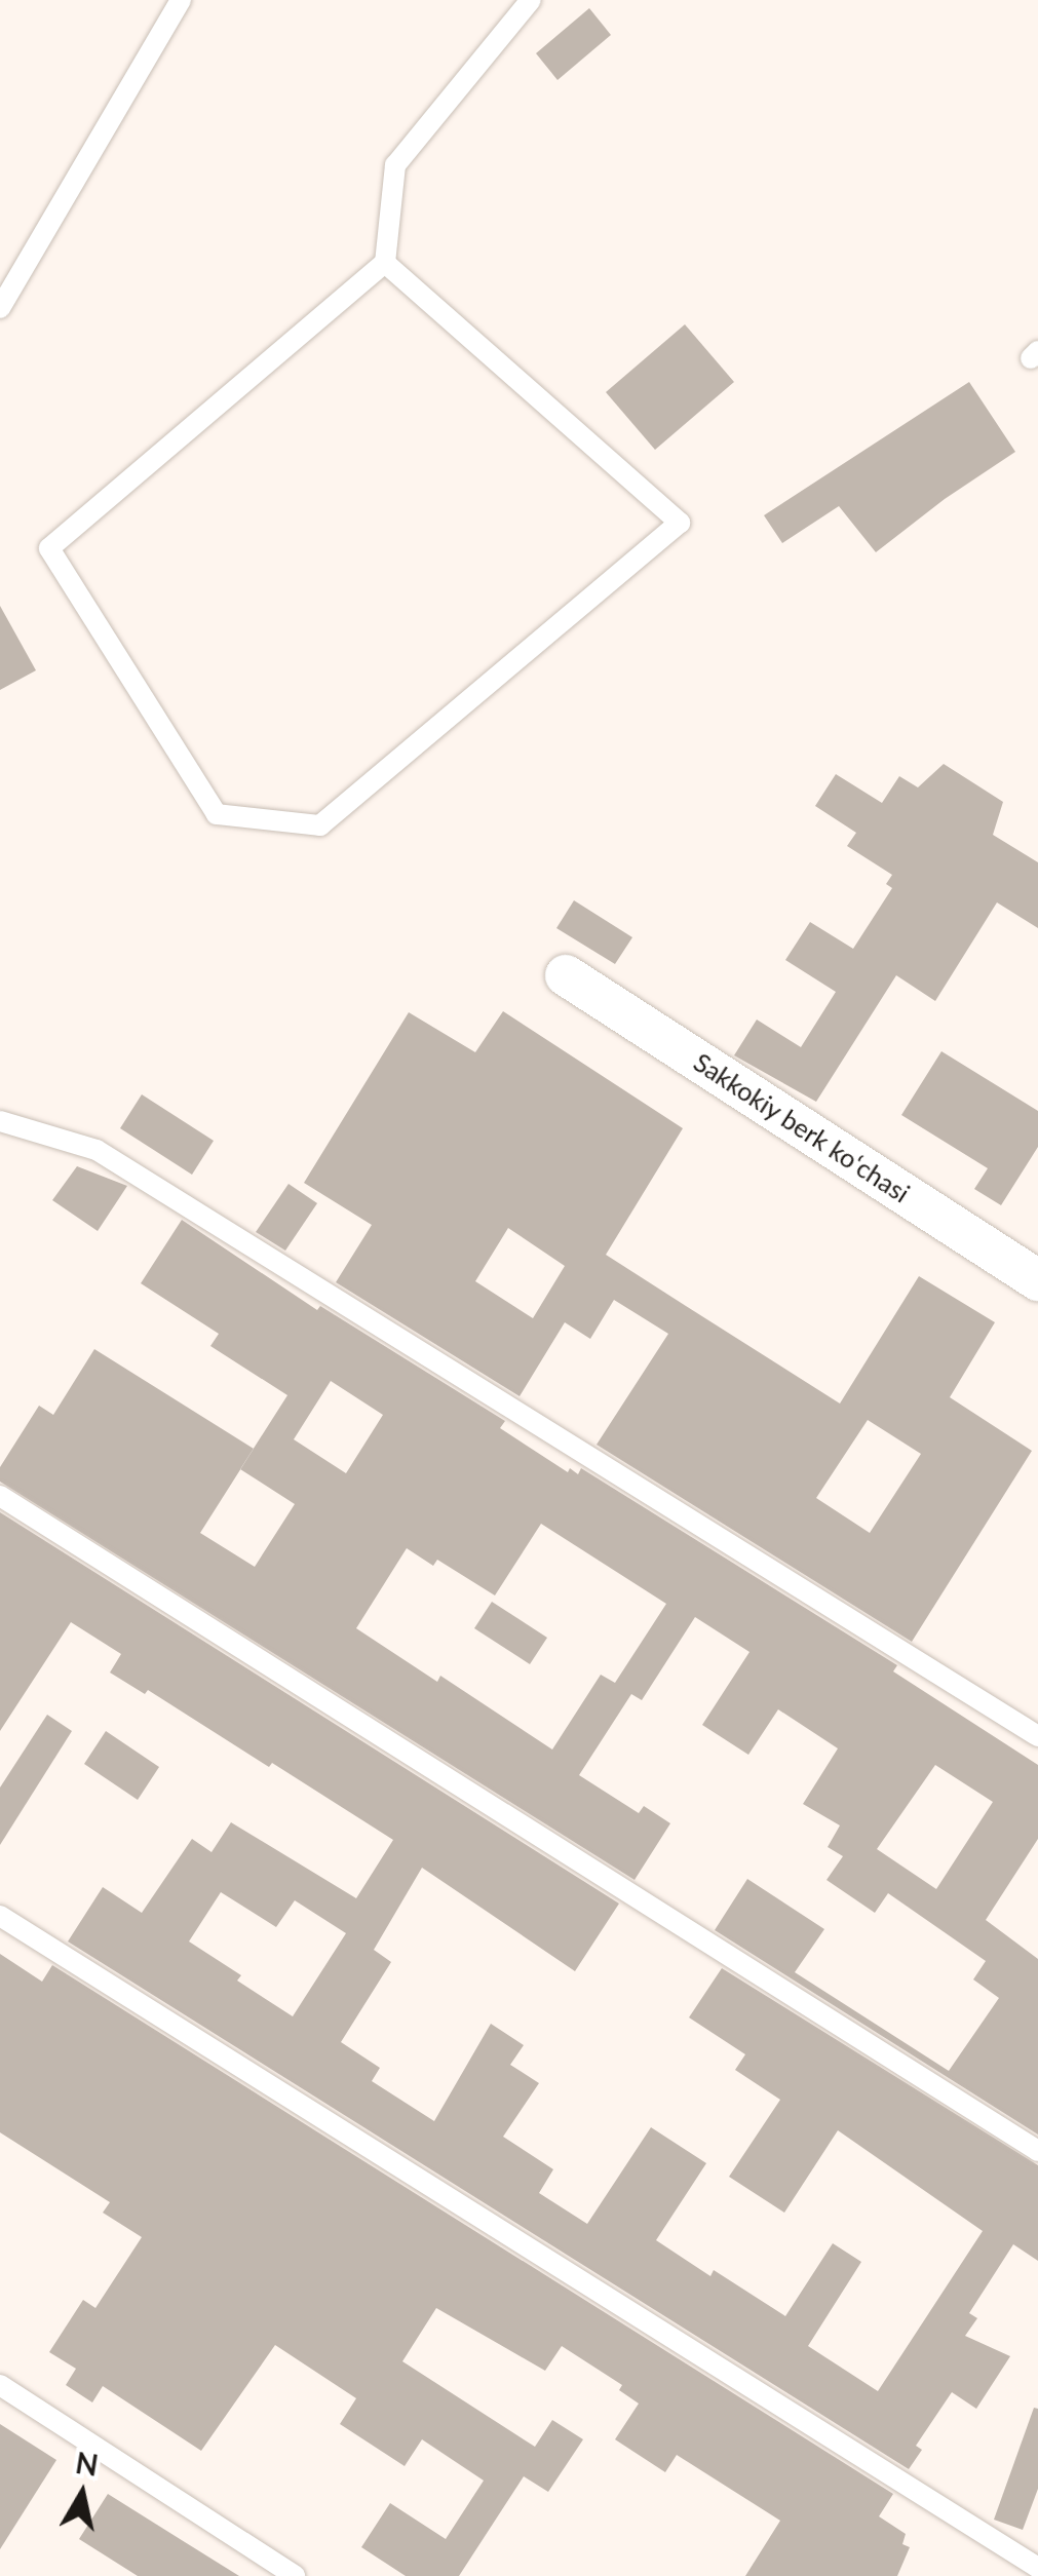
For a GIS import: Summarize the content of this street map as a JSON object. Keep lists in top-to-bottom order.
{
  "streets": {
    "street": ["Sakkokiy berk koʻchasi"]
  },
  "north": "top"
}
